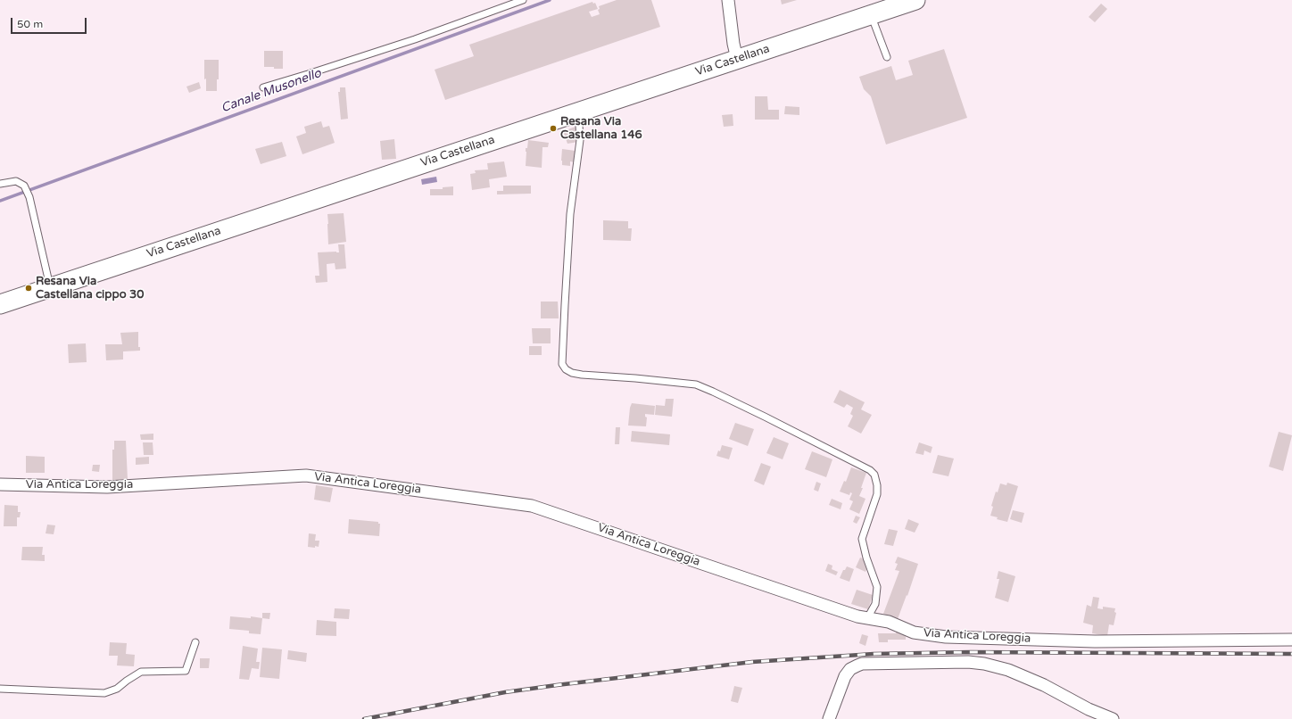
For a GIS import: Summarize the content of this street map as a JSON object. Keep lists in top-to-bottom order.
{
  "streets": {
    "main road": ["Via Castellana"],
    "street": ["Via Antica Loreggia"]
  },
  "water": ["Canale Musonello"],
  "places": ["Resana Via Castellana 146", "Resana Via Castellana cippo 30"],
  "scale_bar": "50 m"
}
